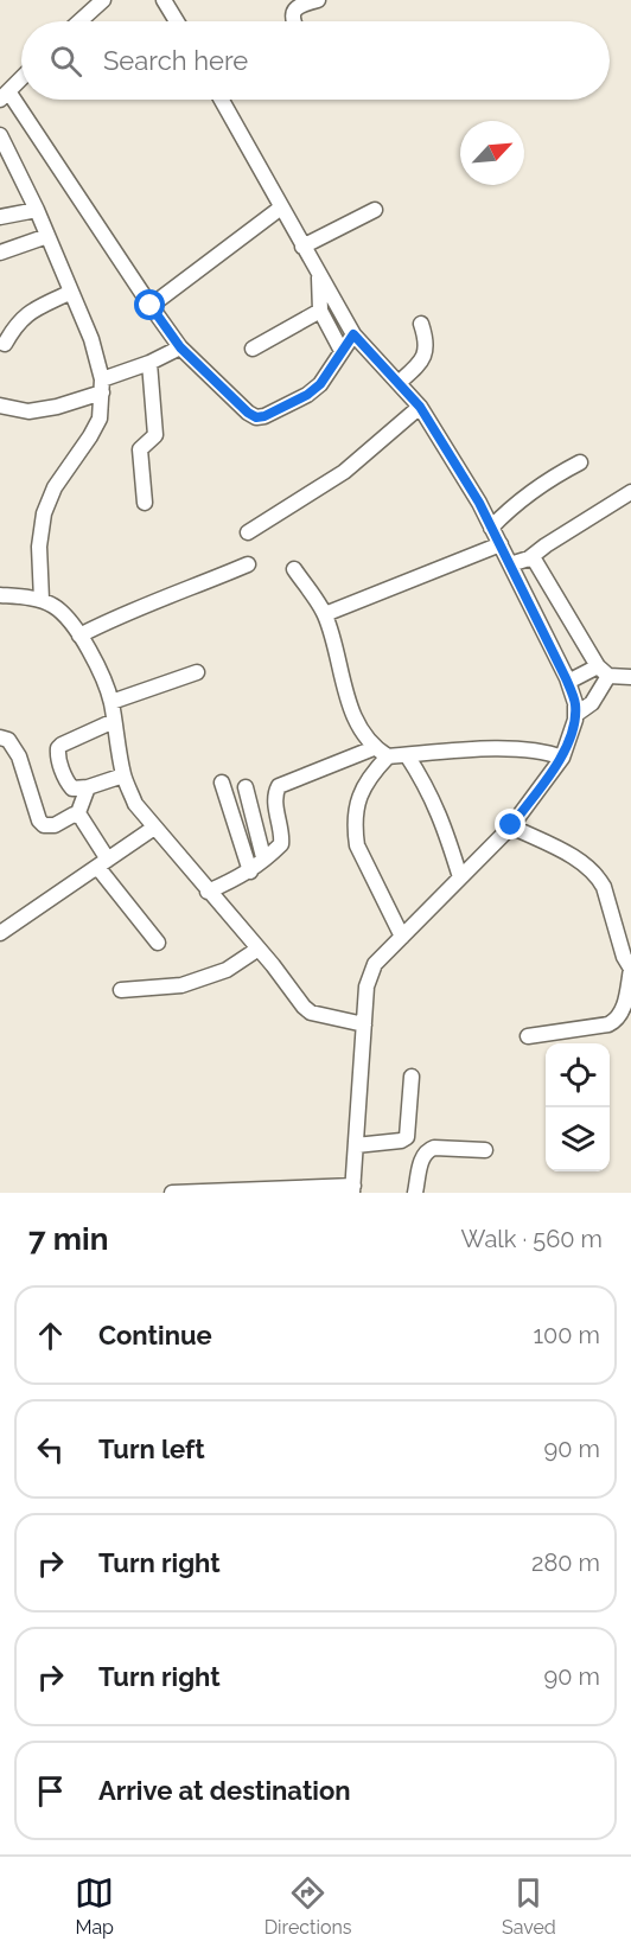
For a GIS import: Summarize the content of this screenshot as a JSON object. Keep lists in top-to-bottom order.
{
  "north": "top right",
  "page": {
    "search": "Search here",
    "heading": ["7 min", "Walk · 560 m"],
    "list": [
      ["Continue", "100 m"],
      ["Turn left", "90 m"],
      ["Turn right", "280 m"],
      ["Turn right", "90 m"],
      "Arrive at destination"
    ],
    "nav": ["Map", "Directions", "Saved"]
  }
}
